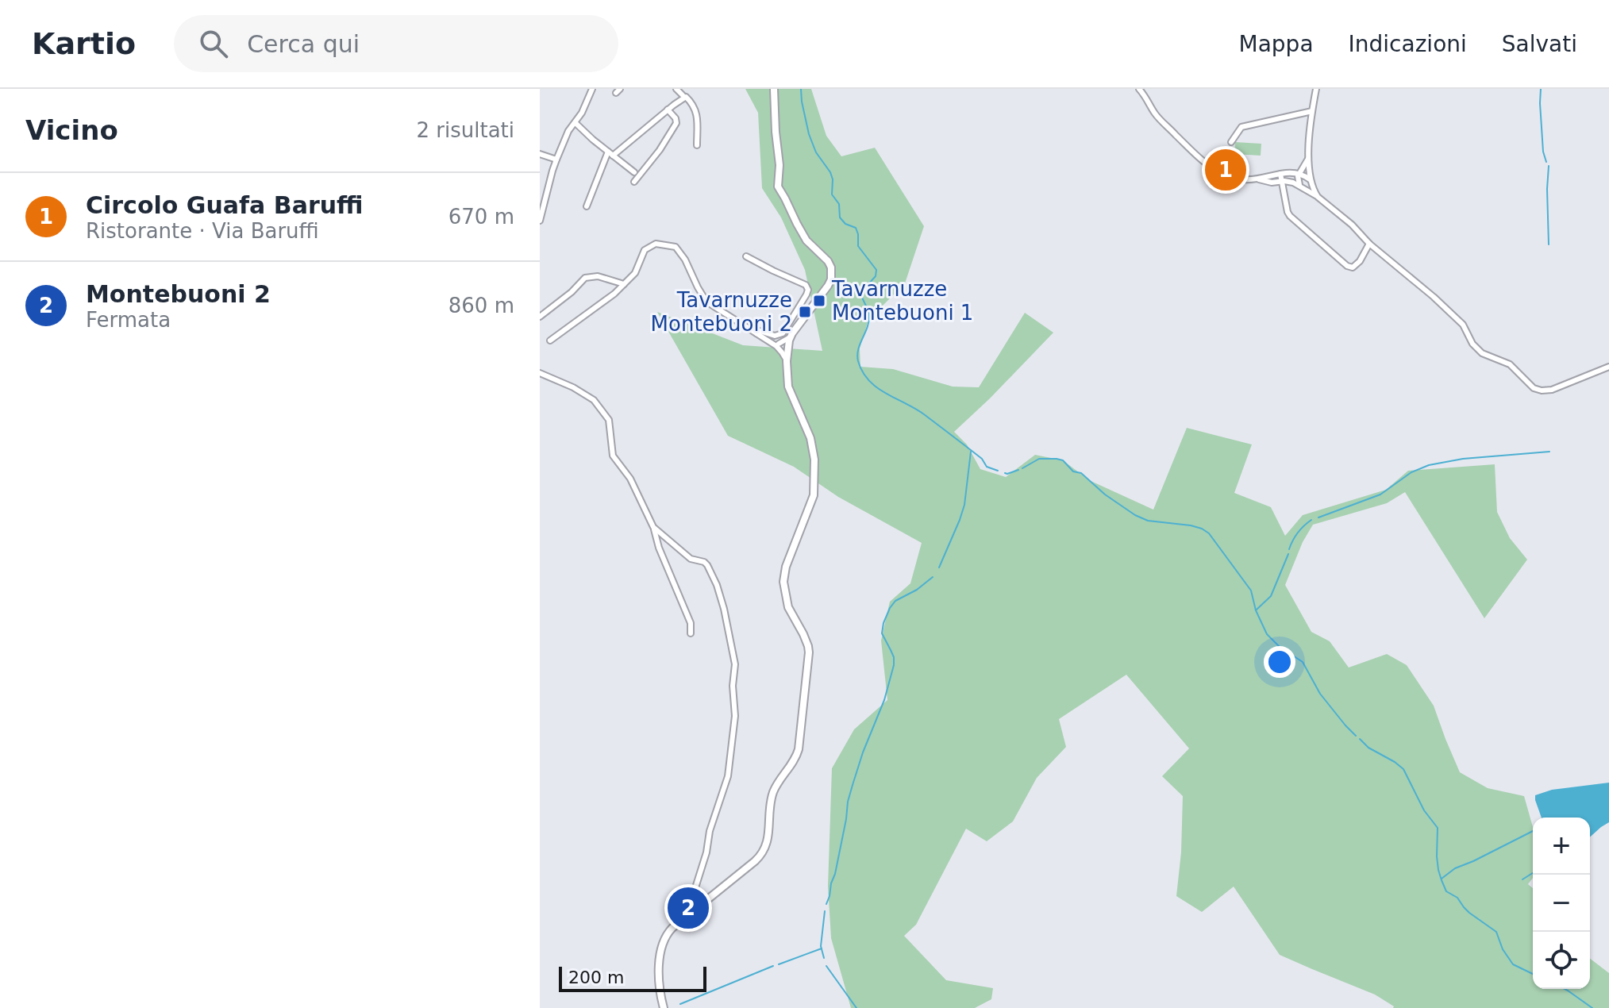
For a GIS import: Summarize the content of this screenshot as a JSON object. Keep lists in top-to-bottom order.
{
  "places": {
    "transit": ["Tavarnuzze Montebuoni 1", "Tavarnuzze Montebuoni 2"]
  },
  "scale_bar": "200 m",
  "page": {
    "header": "Kartio",
    "search": "Cerca qui",
    "nav": ["Mappa", "Indicazioni", "Salvati"],
    "heading": ["Vicino", "2 risultati"],
    "pins": ["1", "2"],
    "list": [
      {
        "mark": "1",
        "name": "Circolo Guafa Baruffi",
        "note": "Ristorante · Via Baruffi",
        "value": "670 m"
      },
      {
        "mark": "2",
        "name": "Montebuoni 2",
        "note": "Fermata",
        "value": "860 m"
      }
    ],
    "map_buttons": ["+", "−"],
    "scale": "200 m"
  }
}
